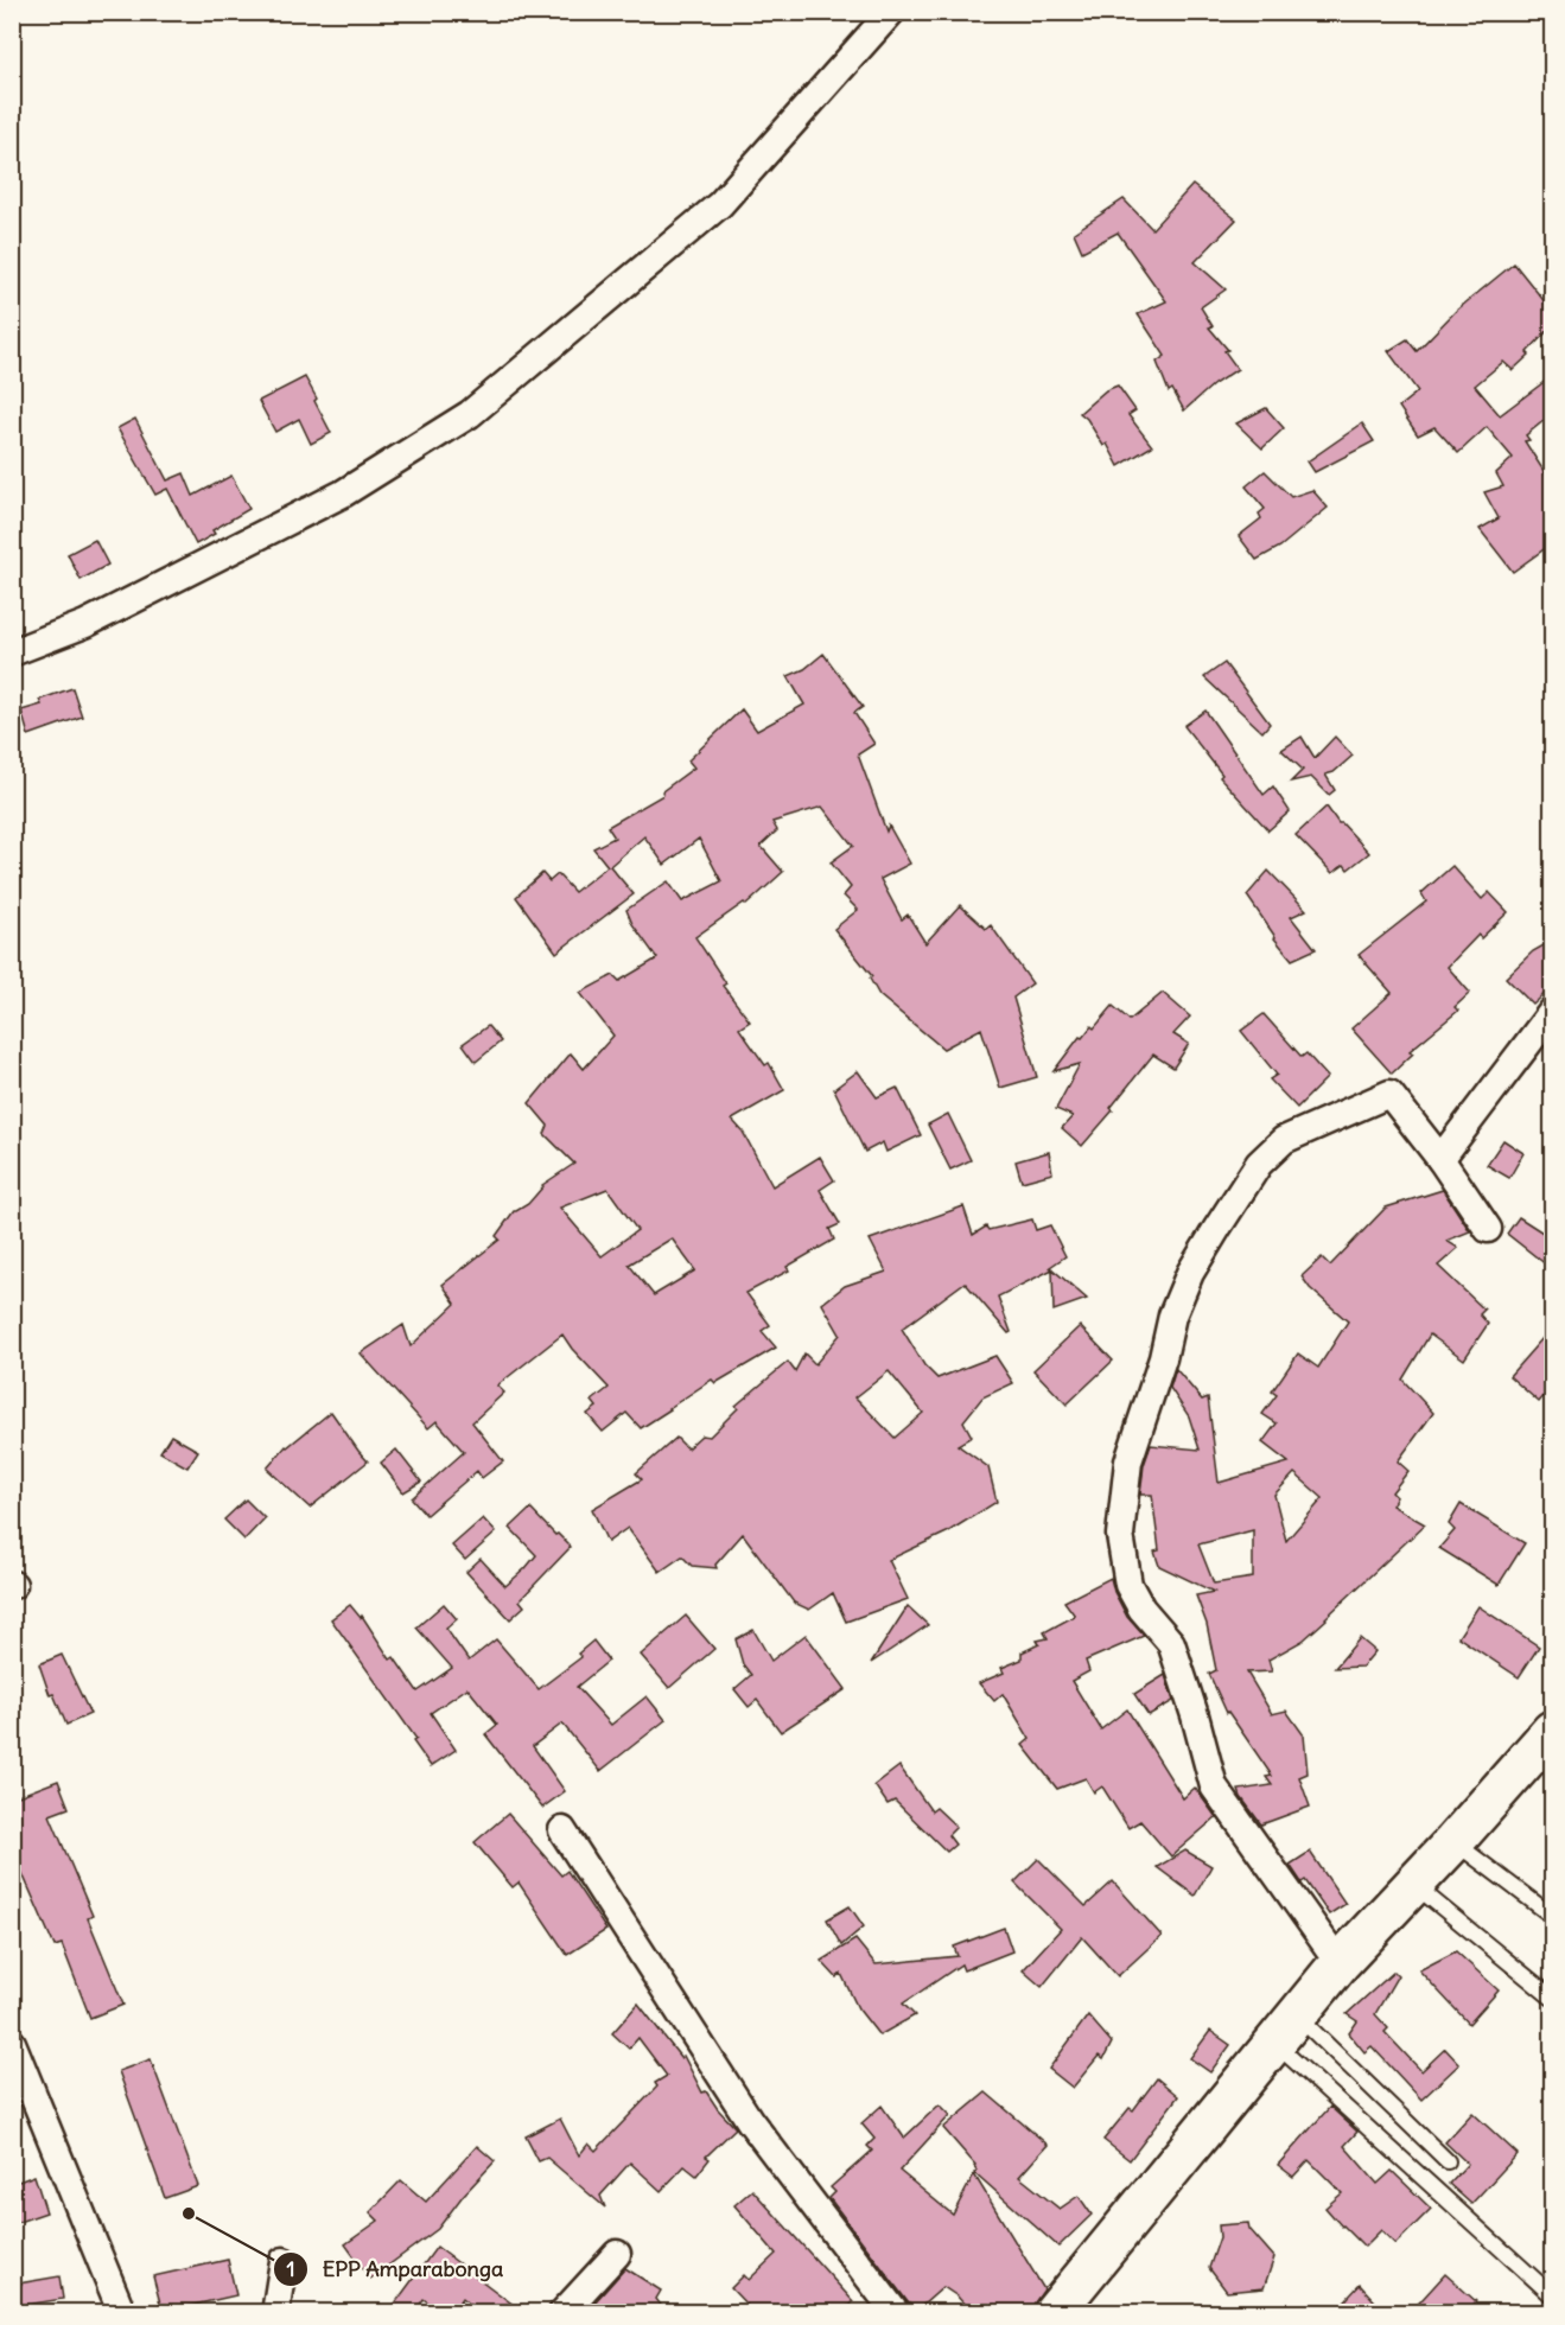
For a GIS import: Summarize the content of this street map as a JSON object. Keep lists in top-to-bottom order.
{
  "places": ["EPP Amparabonga"]
}
